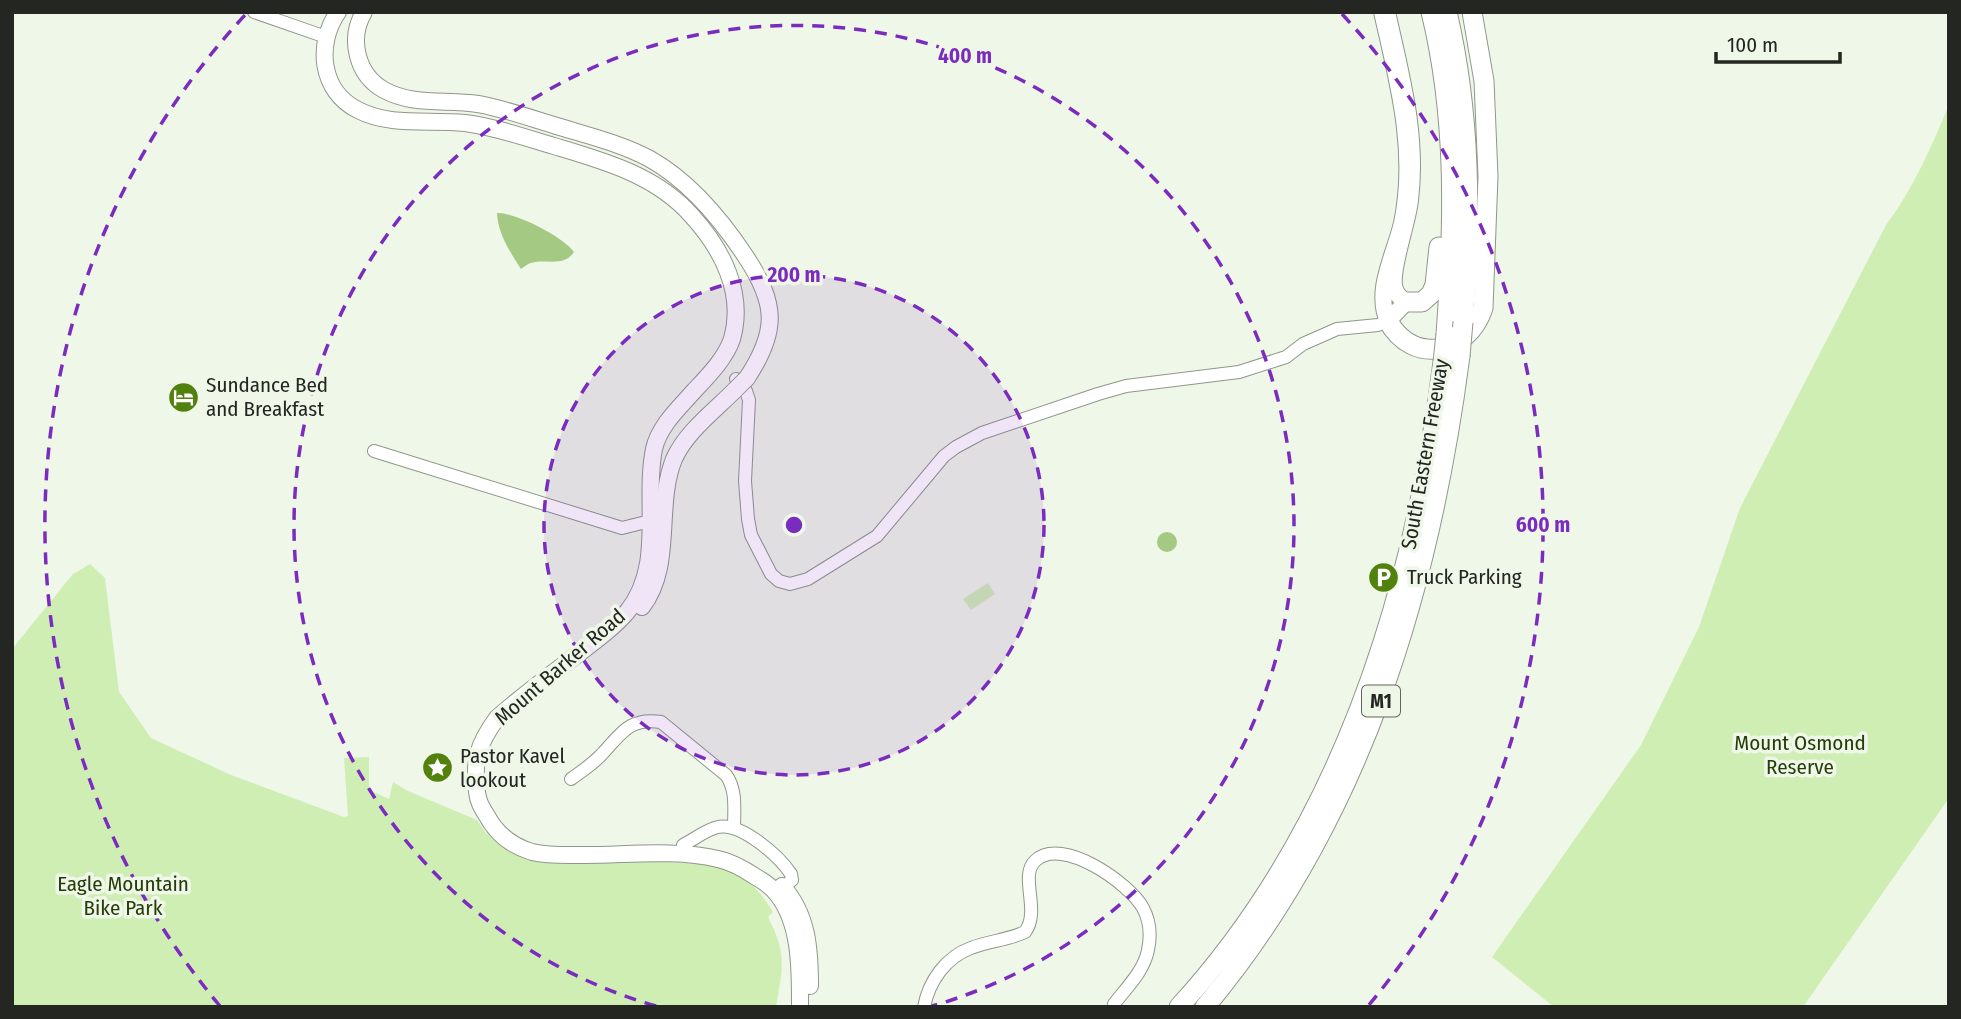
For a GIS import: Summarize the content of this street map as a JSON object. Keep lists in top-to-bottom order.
{
  "streets": {
    "highway": ["South Eastern Freeway", "M1"],
    "main road": ["Mount Barker Road"]
  },
  "parks": ["Mount Osmond Reserve", "Eagle Mountain Bike Park"],
  "places": {
    "hotel": ["Sundance Bed and Breakfast"],
    "parking": ["Truck Parking"],
    "place": ["Pastor Kavel lookout"]
  },
  "scale_bar": "100 m",
  "rings": ["400 m", "200 m", "600 m"]
}
